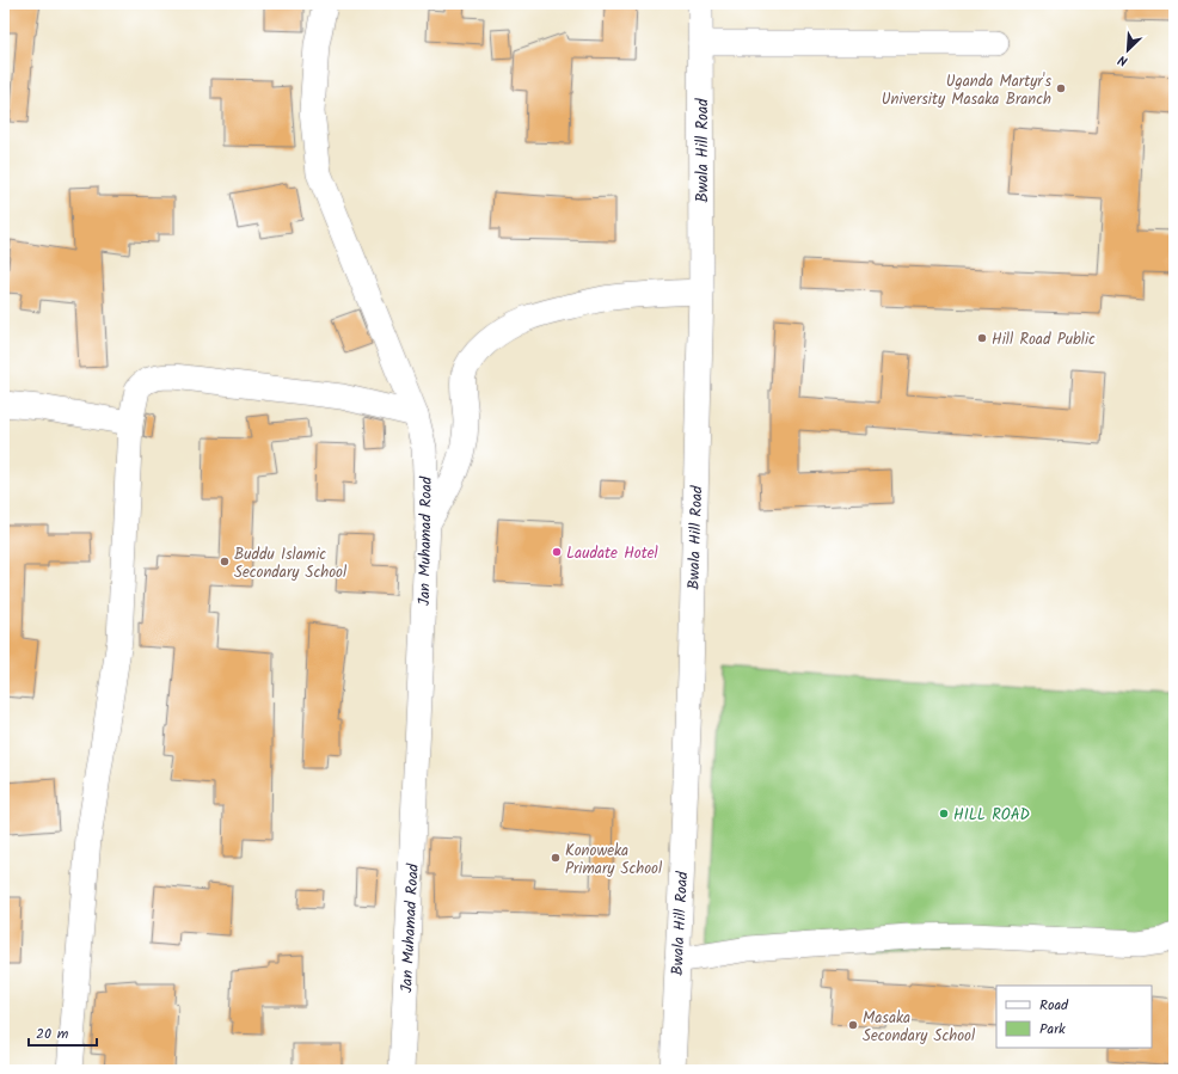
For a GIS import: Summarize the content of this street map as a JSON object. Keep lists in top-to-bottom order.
{
  "streets": {
    "street": ["Bwala Hill Road", "Jan Muhamad Road"]
  },
  "places": [
    "Uganda Martyr's University Masaka Branch",
    "Hill Road Public",
    "Laudate Hotel",
    "Buddu Islamic Secondary School",
    "HILL ROAD",
    "Konoweka Primary School",
    "Masaka Secondary School"
  ],
  "legend": ["Road", "Park"],
  "scale_bar": "20 m",
  "north": "bottom left"
}
